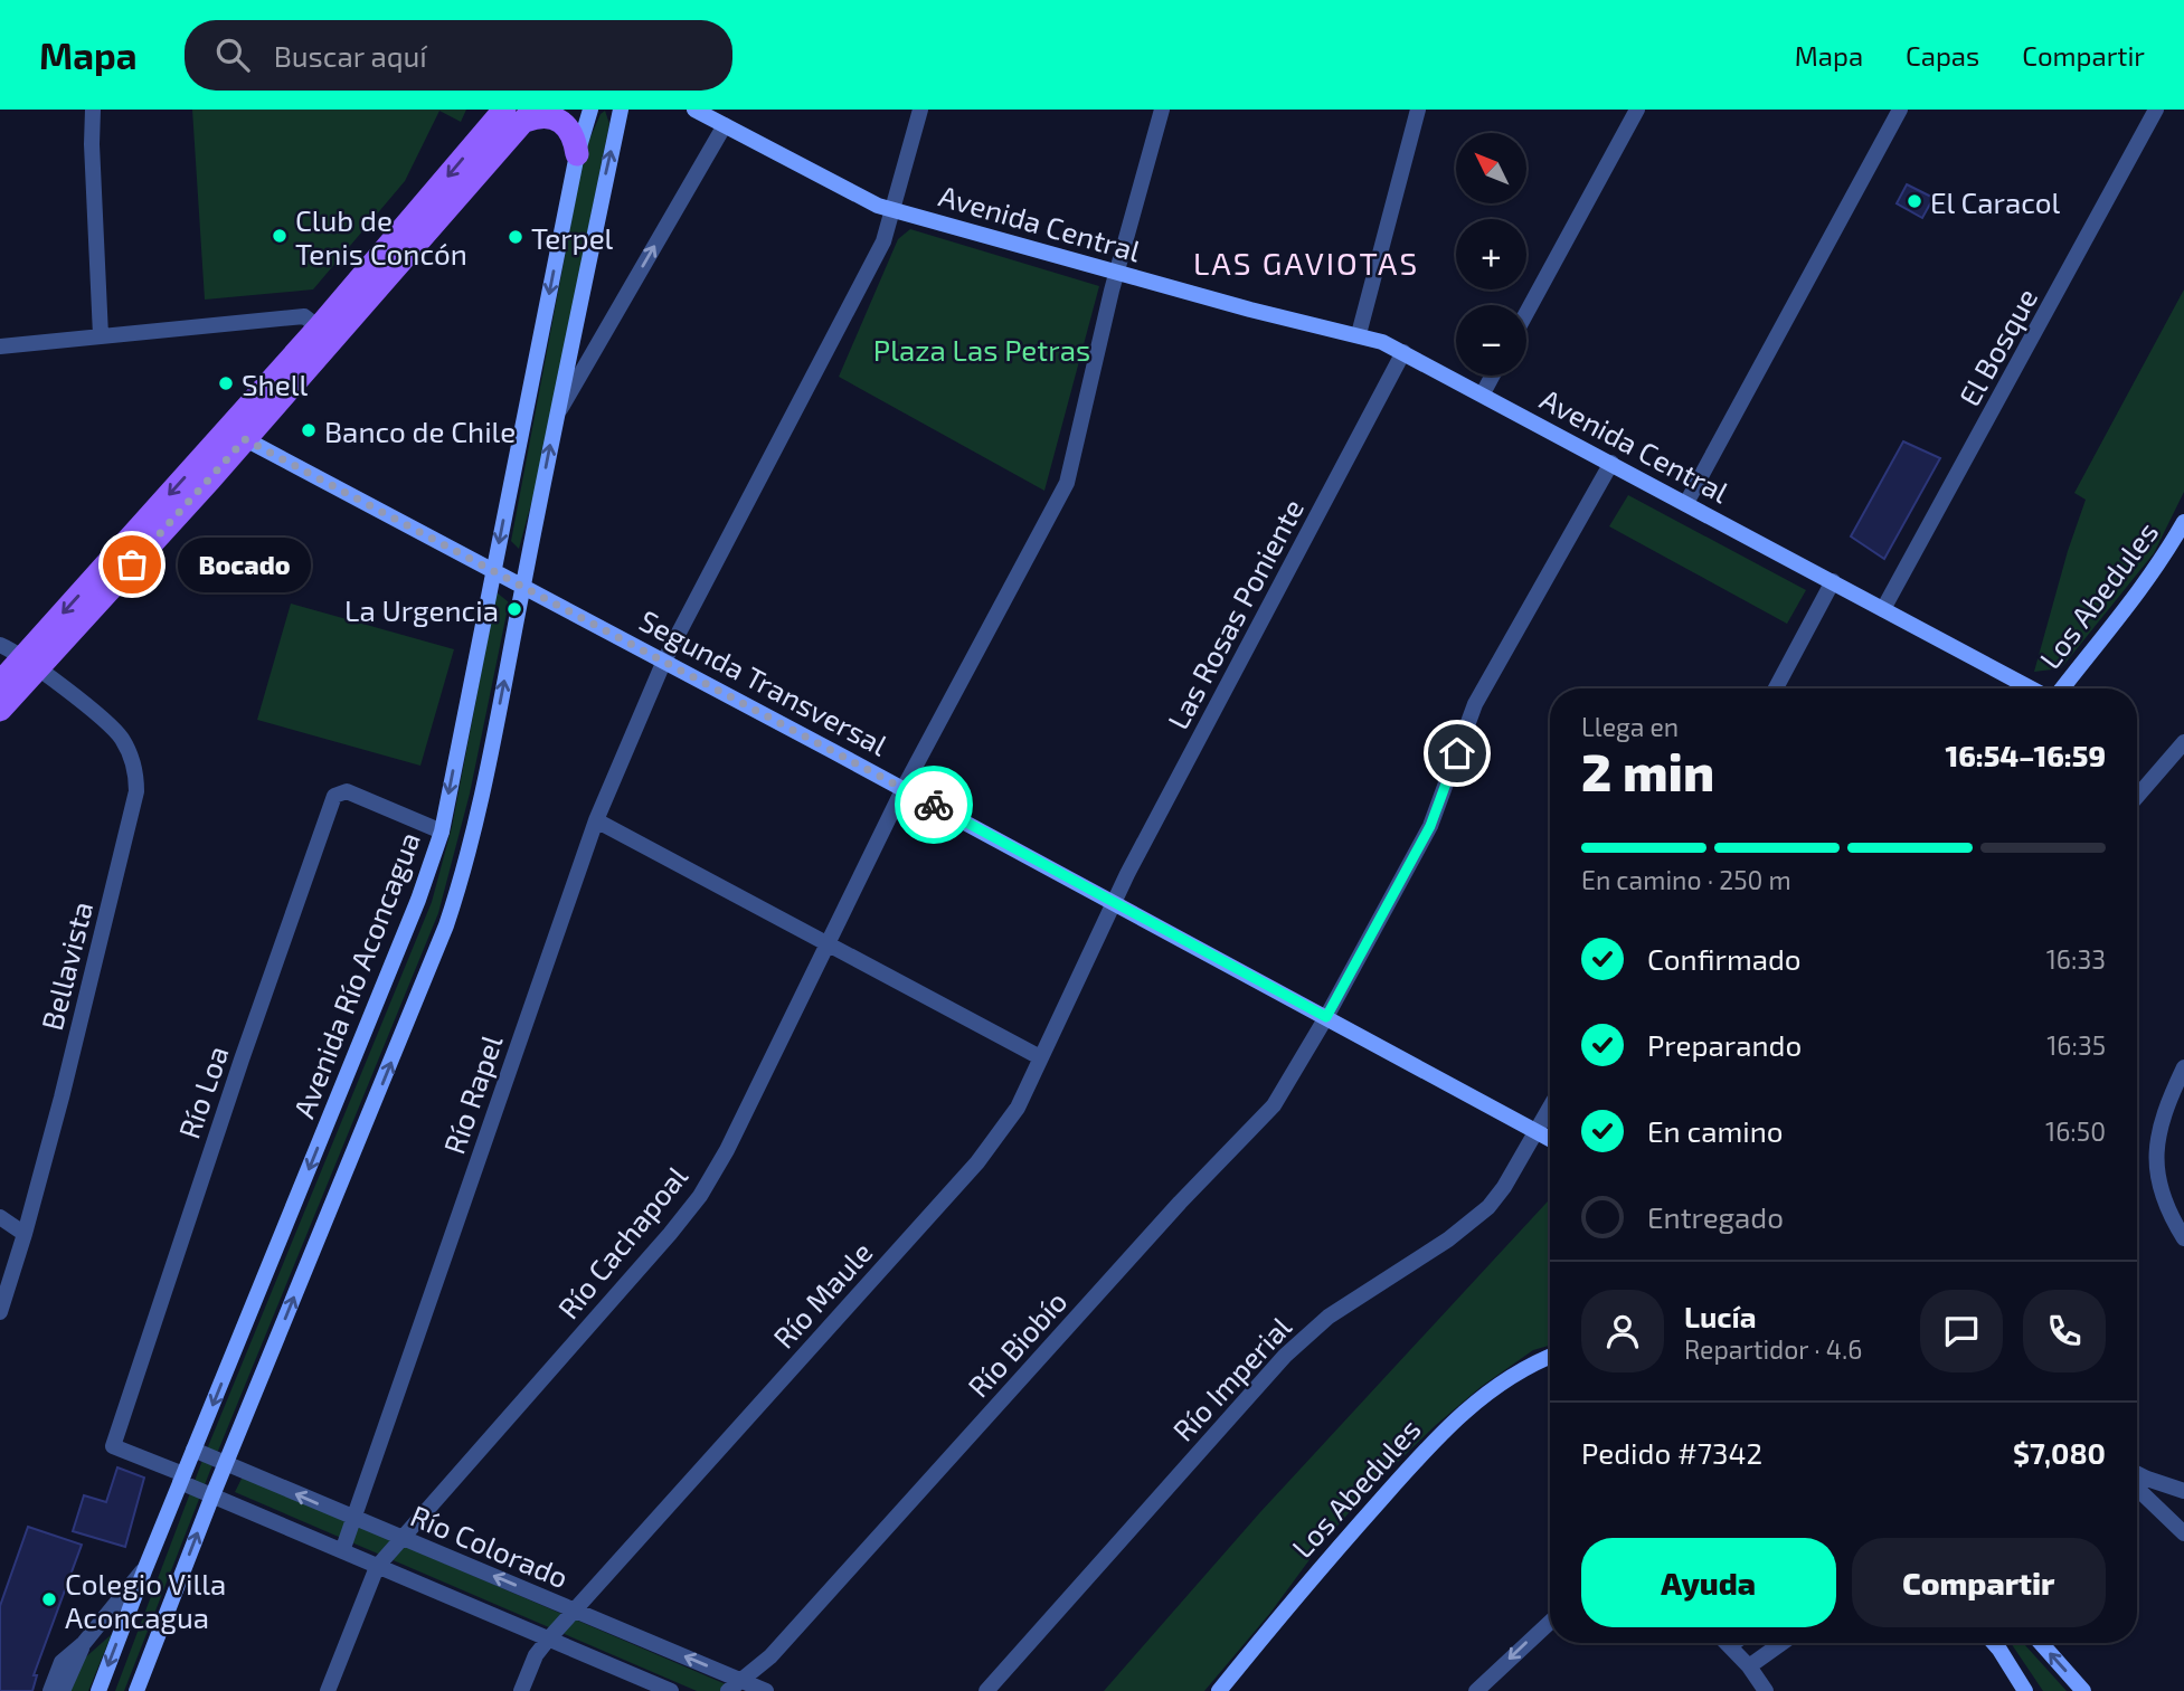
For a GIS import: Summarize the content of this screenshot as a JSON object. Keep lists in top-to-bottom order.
{
  "streets": {
    "street": [
      "Avenida Central",
      "El Bosque",
      "Los Abedules",
      "Las Rosas Poniente",
      "Segunda Transversal",
      "Bellavista",
      "Avenida Río Aconcagua",
      "Río Loa",
      "Río Rapel",
      "Río Cachapoal",
      "Río Maule",
      "Río Biobío",
      "Río Imperial",
      "Río Colorado"
    ]
  },
  "crossings": [
    ["Avenida Central", "El Bosque"],
    ["Avenida Central", "Las Rosas Poniente"],
    ["Avenida Central", "Río Rapel"],
    ["Avenida Central", "Río Cachapoal"],
    ["Avenida Central", "Río Biobío"],
    ["Las Rosas Poniente", "Segunda Transversal"],
    ["Las Rosas Poniente", "Río Maule"],
    ["Segunda Transversal", "Avenida Río Aconcagua"],
    ["Segunda Transversal", "Río Rapel"],
    ["Segunda Transversal", "Río Cachapoal"],
    ["Segunda Transversal", "Río Maule"],
    ["Segunda Transversal", "Río Biobío"],
    ["Segunda Transversal", "Río Imperial"],
    ["Avenida Río Aconcagua", "Río Loa"],
    ["Avenida Río Aconcagua", "Río Colorado"],
    ["Río Rapel", "Río Colorado"],
    ["Río Cachapoal", "Río Colorado"],
    ["Río Maule", "Río Colorado"],
    ["Río Biobío", "Río Colorado"]
  ],
  "districts": ["LAS GAVIOTAS"],
  "parks": ["Plaza Las Petras"],
  "places": [
    "El Caracol",
    "Club de Tenis Concón",
    "Terpel",
    "Shell",
    "Banco de Chile",
    "Bocado",
    "La Urgencia",
    "Colegio Villa Aconcagua"
  ],
  "north": "top left",
  "page": {
    "header": "Mapa",
    "search": "Buscar aquí",
    "nav": ["Mapa", "Capas", "Compartir"],
    "map_buttons": ["+", "−"],
    "bubble": "Bocado",
    "heading": ["2 min", "Llega en", "16:54–16:59"],
    "panel": [
      "Lucía",
      "Repartidor · 4.6",
      "Pedido #7342",
      "$7,080"
    ],
    "bar": "En camino · 250 m",
    "list": [
      ["Confirmado", "16:33"],
      ["Preparando", "16:35"],
      ["En camino", "16:50"],
      "Entregado"
    ],
    "buttons": ["Ayuda", "Compartir"]
  }
}
